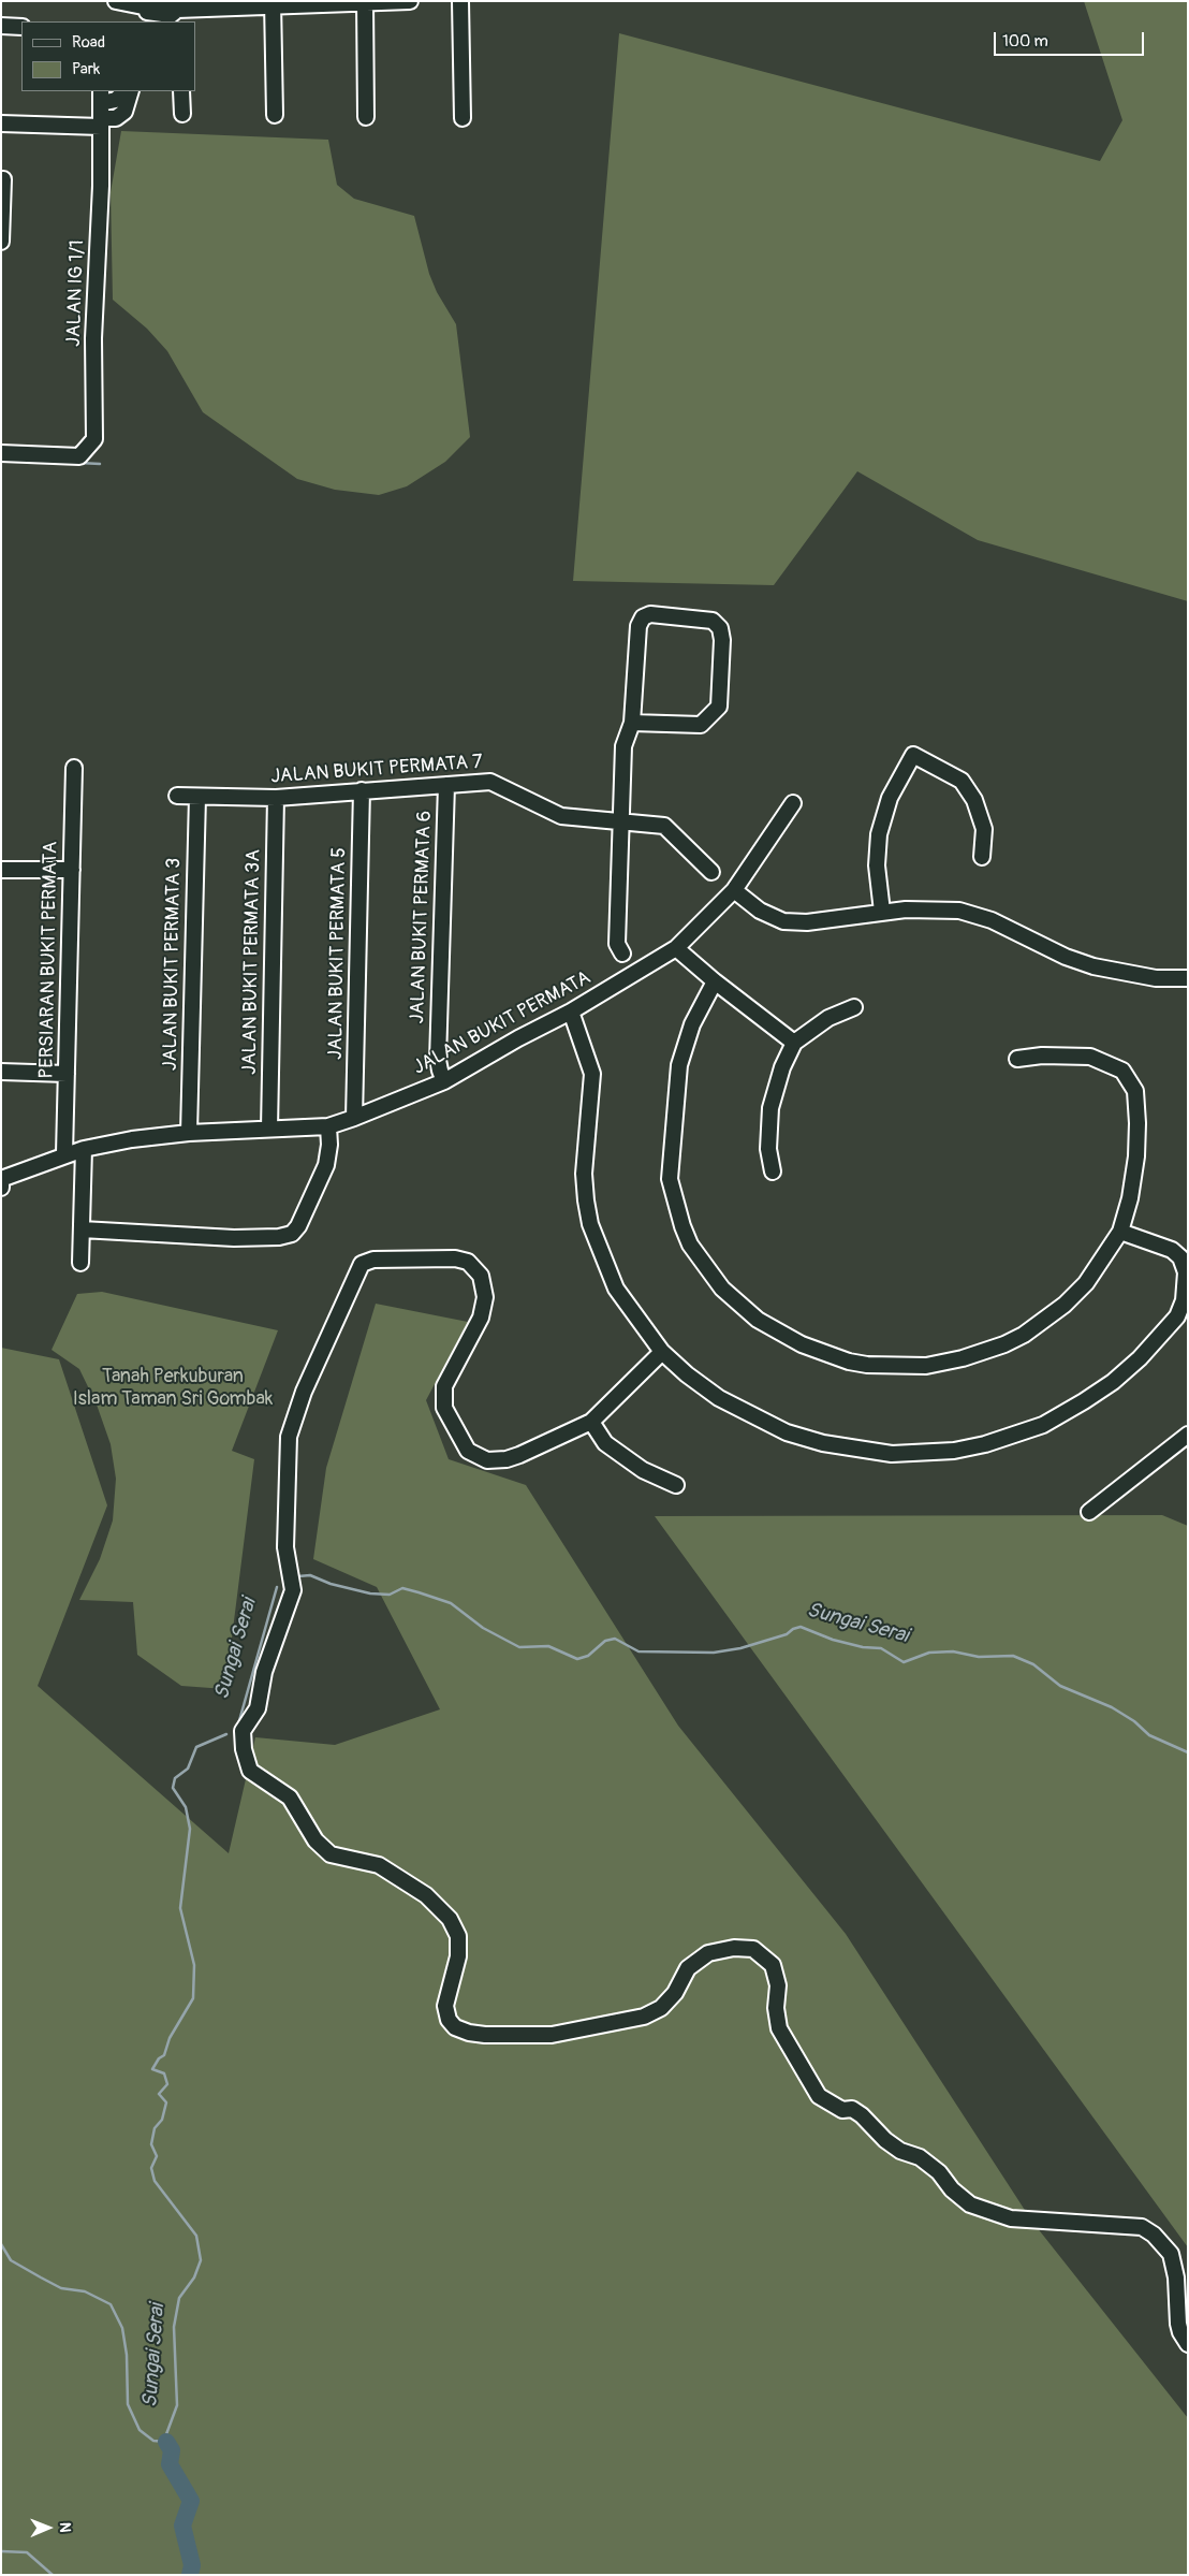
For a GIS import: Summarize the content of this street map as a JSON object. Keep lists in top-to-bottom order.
{
  "streets": {
    "street": [
      "JALAN IG 1/1",
      "JALAN BUKIT PERMATA 7",
      "JALAN BUKIT PERMATA 6",
      "JALAN BUKIT PERMATA 5",
      "PERSIARAN BUKIT PERMATA",
      "JALAN BUKIT PERMATA 3A",
      "JALAN BUKIT PERMATA 3",
      "JALAN BUKIT PERMATA"
    ]
  },
  "crossings": [
    ["JALAN BUKIT PERMATA 7", "JALAN BUKIT PERMATA 6"],
    ["JALAN BUKIT PERMATA 7", "JALAN BUKIT PERMATA 5"],
    ["JALAN BUKIT PERMATA 7", "JALAN BUKIT PERMATA 3A"],
    ["JALAN BUKIT PERMATA 7", "JALAN BUKIT PERMATA 3"],
    ["JALAN BUKIT PERMATA 6", "JALAN BUKIT PERMATA"],
    ["JALAN BUKIT PERMATA 5", "JALAN BUKIT PERMATA"],
    ["PERSIARAN BUKIT PERMATA", "JALAN BUKIT PERMATA"],
    ["JALAN BUKIT PERMATA 3A", "JALAN BUKIT PERMATA"],
    ["JALAN BUKIT PERMATA 3", "JALAN BUKIT PERMATA"]
  ],
  "water": ["Sungai Serai"],
  "parks": ["Tanah Perkuburan Islam Taman Sri Gombak"],
  "legend": ["Road", "Park"],
  "scale_bar": "100 m",
  "north": "right"
}
